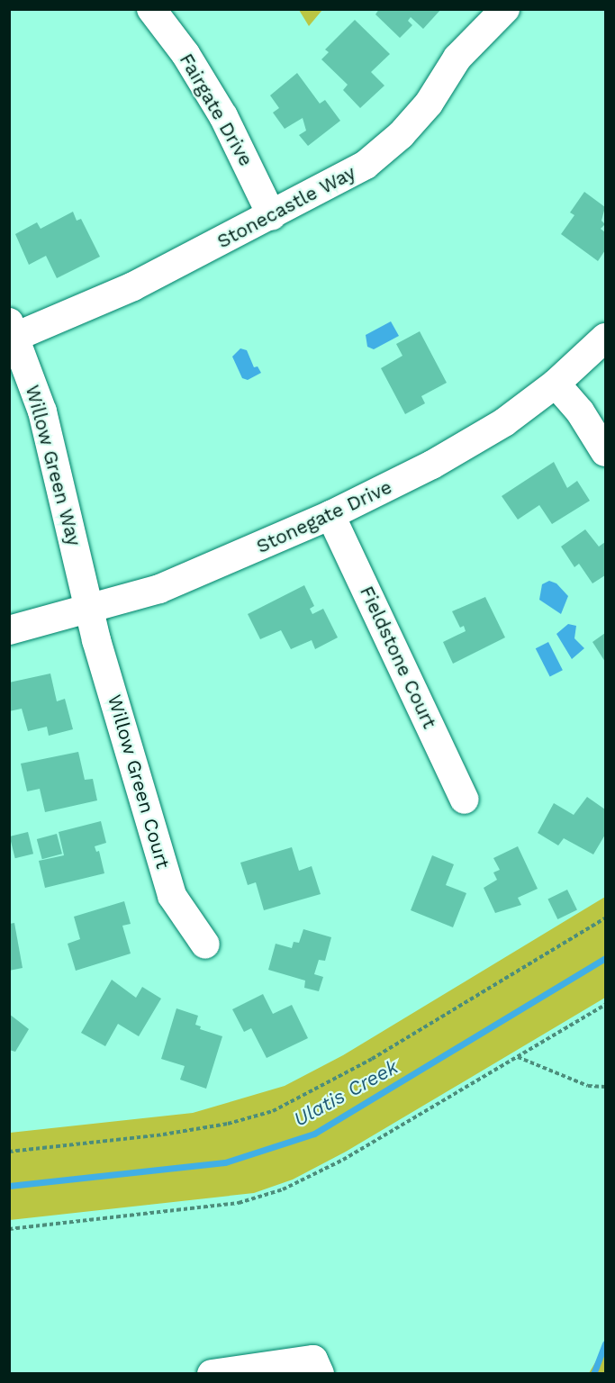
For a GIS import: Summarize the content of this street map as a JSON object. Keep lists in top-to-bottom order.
{
  "streets": {
    "street": [
      "Fairgate Drive",
      "Stonecastle Way",
      "Willow Green Way",
      "Stonegate Drive",
      "Fieldstone Court",
      "Willow Green Court"
    ]
  },
  "crossings": [
    ["Fairgate Drive", "Stonecastle Way"],
    ["Stonecastle Way", "Willow Green Way"],
    ["Willow Green Way", "Stonegate Drive"],
    ["Willow Green Way", "Willow Green Court"],
    ["Stonegate Drive", "Fieldstone Court"],
    ["Stonegate Drive", "Willow Green Court"]
  ],
  "water": ["Ulatis Creek"]
}
